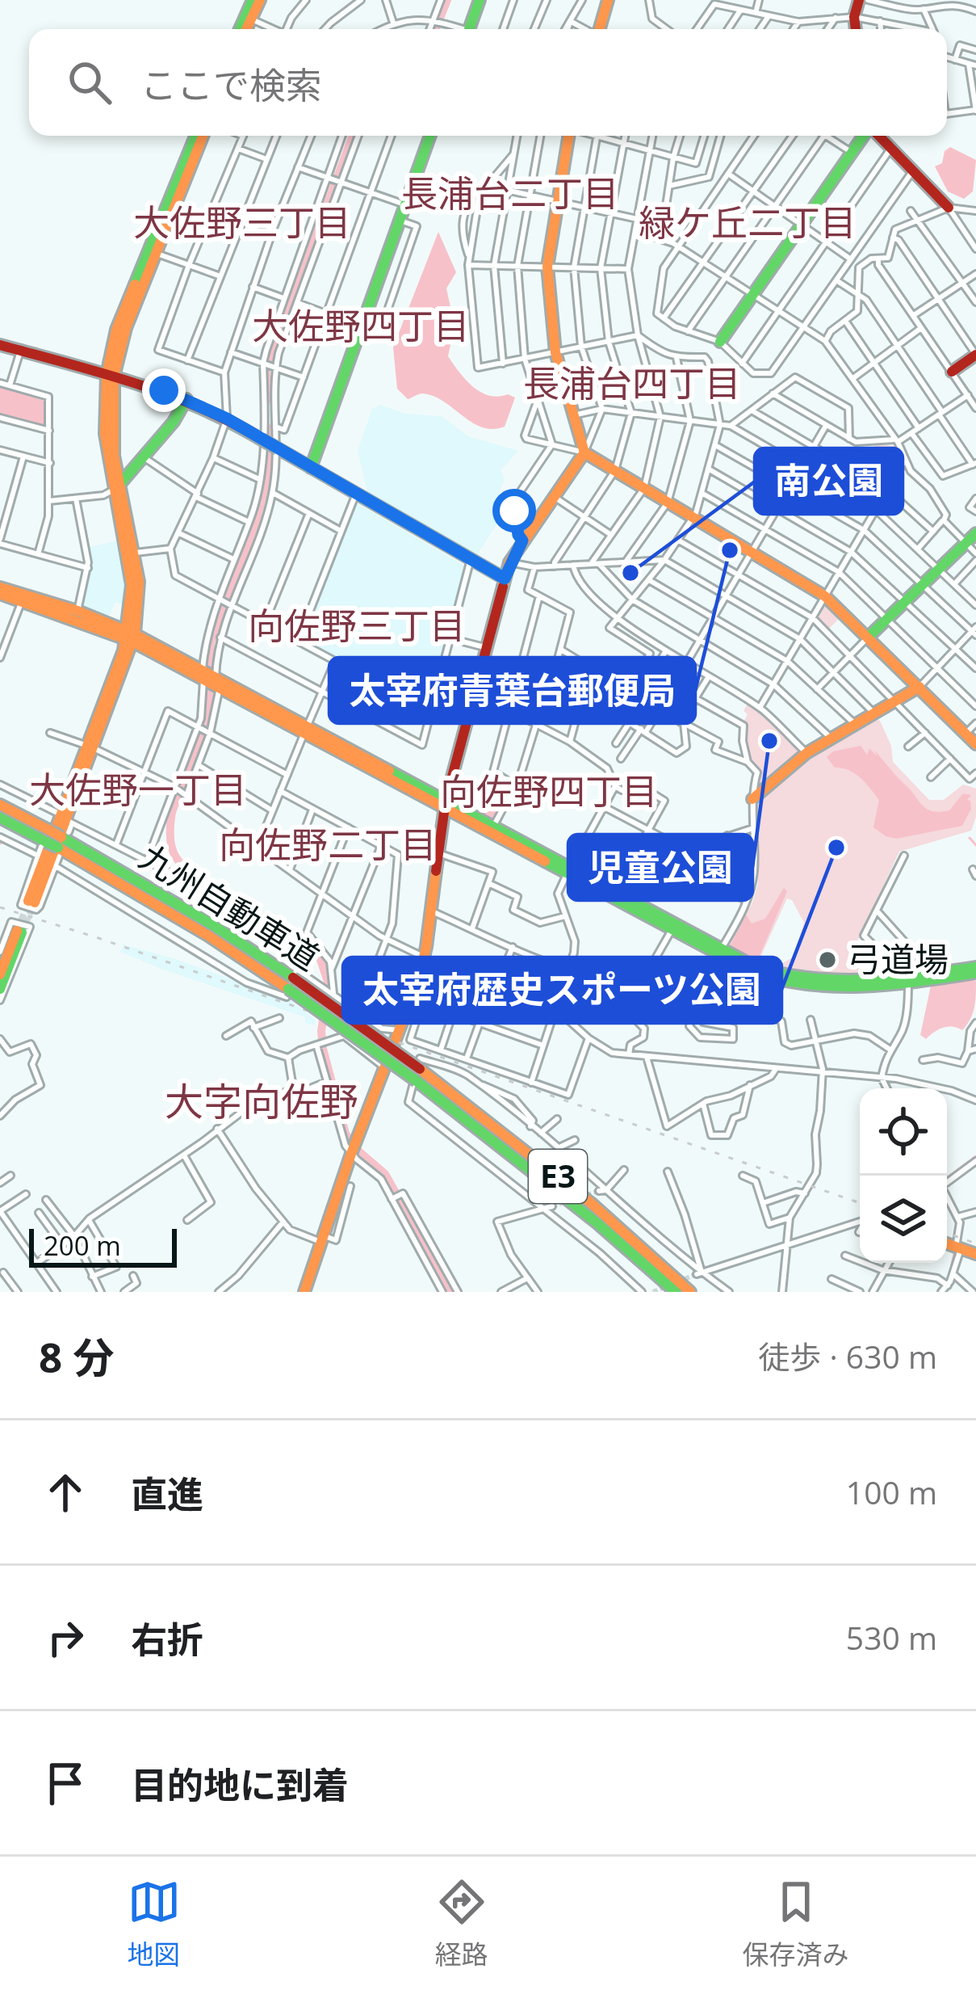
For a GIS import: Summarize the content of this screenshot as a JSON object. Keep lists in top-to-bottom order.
{
  "streets": {
    "main road": ["九州自動車道", "E3"]
  },
  "districts": [
    "長浦台二丁目",
    "大佐野三丁目",
    "緑ケ丘二丁目",
    "大佐野四丁目",
    "長浦台四丁目",
    "向佐野三丁目",
    "大佐野一丁目",
    "向佐野四丁目",
    "向佐野二丁目",
    "大字向佐野"
  ],
  "places": [
    "太宰府青葉台郵便局",
    "南公園",
    "児童公園",
    "太宰府歴史スポーツ公園",
    "弓道場"
  ],
  "scale_bar": "200 m",
  "page": {
    "search": "ここで検索",
    "scale": "200 m",
    "heading": ["8 分", "徒歩 · 630 m"],
    "list": [
      ["直進", "100 m"],
      ["右折", "530 m"],
      "目的地に到着"
    ],
    "nav": ["地図", "経路", "保存済み"]
  }
}
